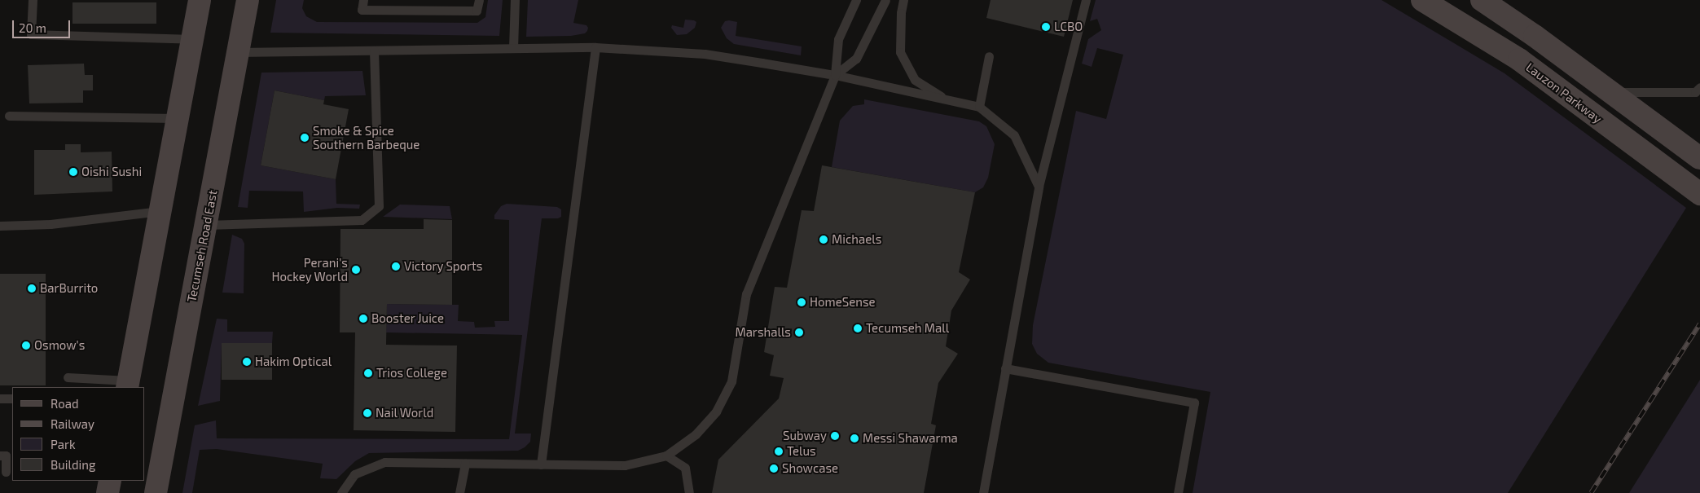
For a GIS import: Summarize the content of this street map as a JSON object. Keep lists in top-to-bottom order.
{
  "streets": {
    "main road": ["Lauzon Parkway", "Tecumseh Road East"]
  },
  "places": [
    "LCBO",
    "Smoke & Spice Southern Barbeque",
    "Oishi Sushi",
    "Michaels",
    "Victory Sports",
    "Perani's Hockey World",
    "BarBurrito",
    "HomeSense",
    "Booster Juice",
    "Tecumseh Mall",
    "Marshalls",
    "Osmow's",
    "Hakim Optical",
    "Trios College",
    "Nail World",
    "Subway",
    "Messi Shawarma",
    "Telus",
    "Showcase"
  ],
  "legend": [
    "Road",
    "Railway",
    "Park",
    "Building"
  ],
  "scale_bar": "20 m"
}
